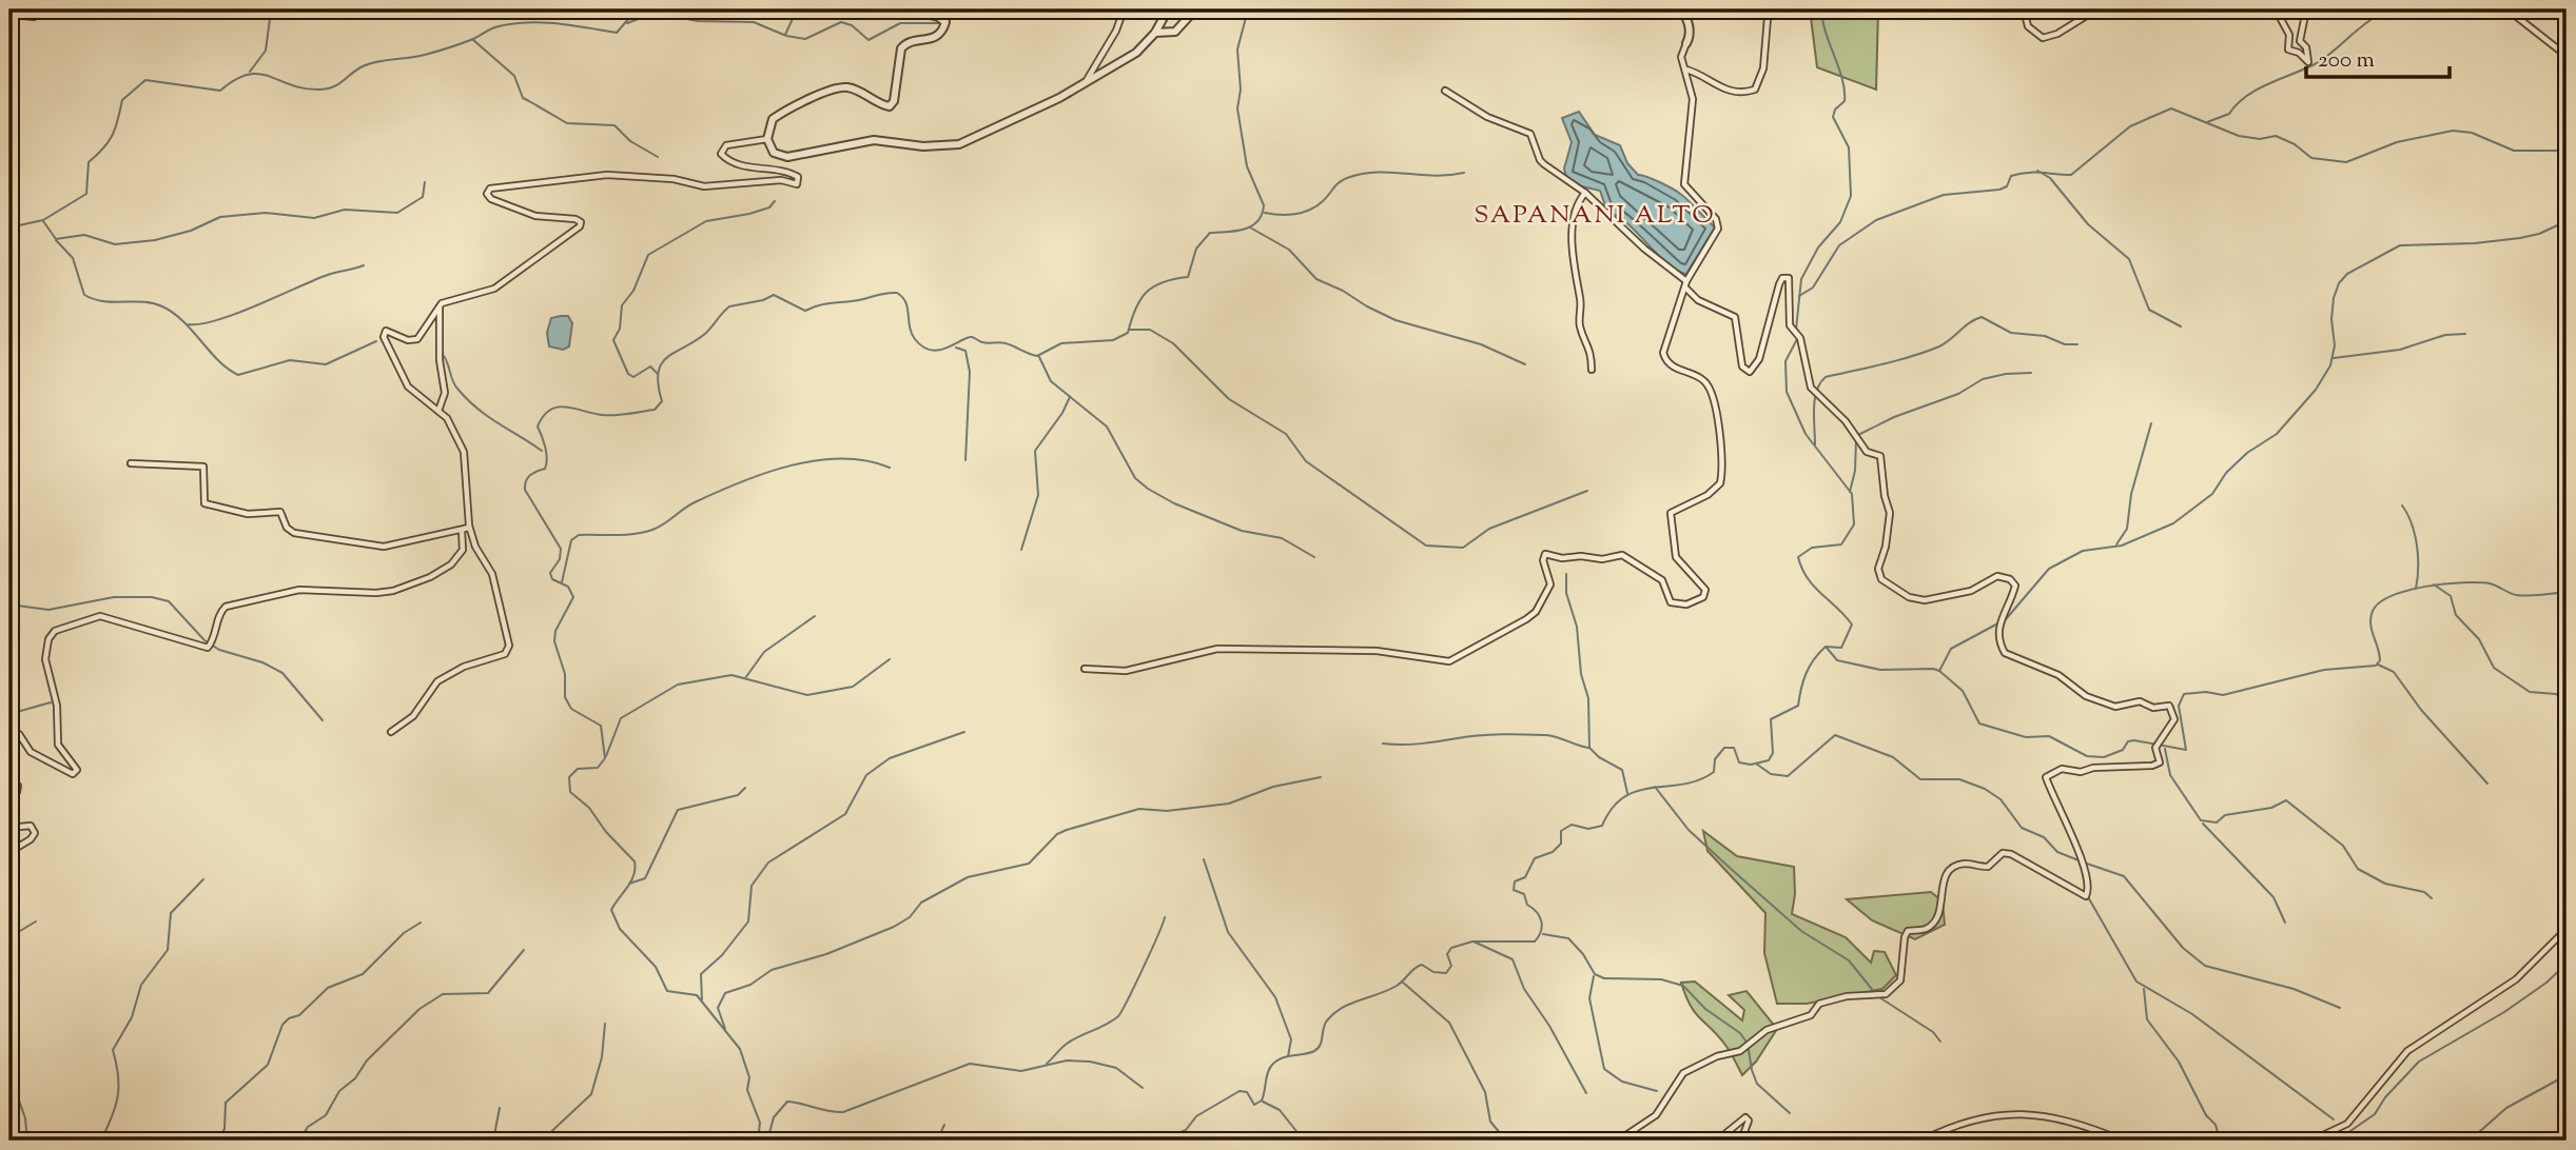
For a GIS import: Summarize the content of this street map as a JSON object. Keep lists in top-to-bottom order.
{
  "districts": ["SAPANANI ALTO"],
  "scale_bar": "200 m"
}
